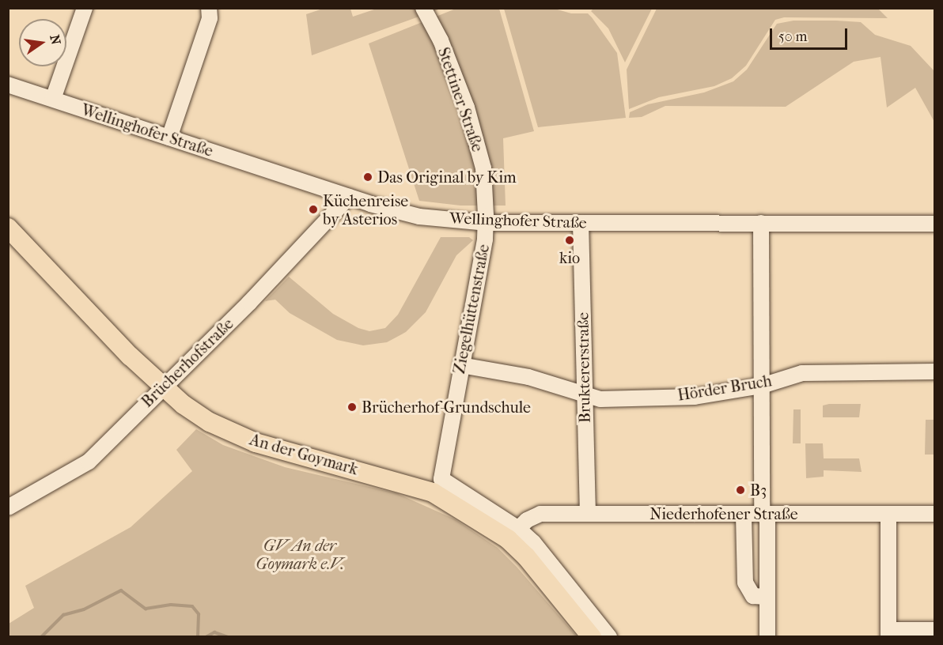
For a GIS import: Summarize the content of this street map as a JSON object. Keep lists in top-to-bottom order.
{
  "streets": {
    "main road": ["An der Goymark"],
    "street": [
      "Stettiner Straße",
      "Wellinghofer Straße",
      "Ziegelhüttenstraße",
      "Brücherhofstraße",
      "Bruktererstraße",
      "Hörder Bruch",
      "Niederhofener Straße"
    ]
  },
  "crossings": [
    ["Stettiner Straße", "Wellinghofer Straße"],
    ["Stettiner Straße", "Ziegelhüttenstraße"],
    ["Wellinghofer Straße", "Ziegelhüttenstraße"],
    ["Wellinghofer Straße", "Brücherhofstraße"],
    ["Wellinghofer Straße", "Bruktererstraße"],
    ["Ziegelhüttenstraße", "Hörder Bruch"],
    ["Ziegelhüttenstraße", "An der Goymark"],
    ["Ziegelhüttenstraße", "Niederhofener Straße"],
    ["Brücherhofstraße", "An der Goymark"],
    ["Bruktererstraße", "Hörder Bruch"],
    ["Bruktererstraße", "Niederhofener Straße"],
    ["An der Goymark", "Niederhofener Straße"]
  ],
  "parks": ["GV An der Goymark e.V."],
  "places": [
    "Das Original by Kim",
    "Küchenreise by Asterios",
    "kio",
    "Brücherhof-Grundschule",
    "B3"
  ],
  "scale_bar": "50 m",
  "north": "right"
}
